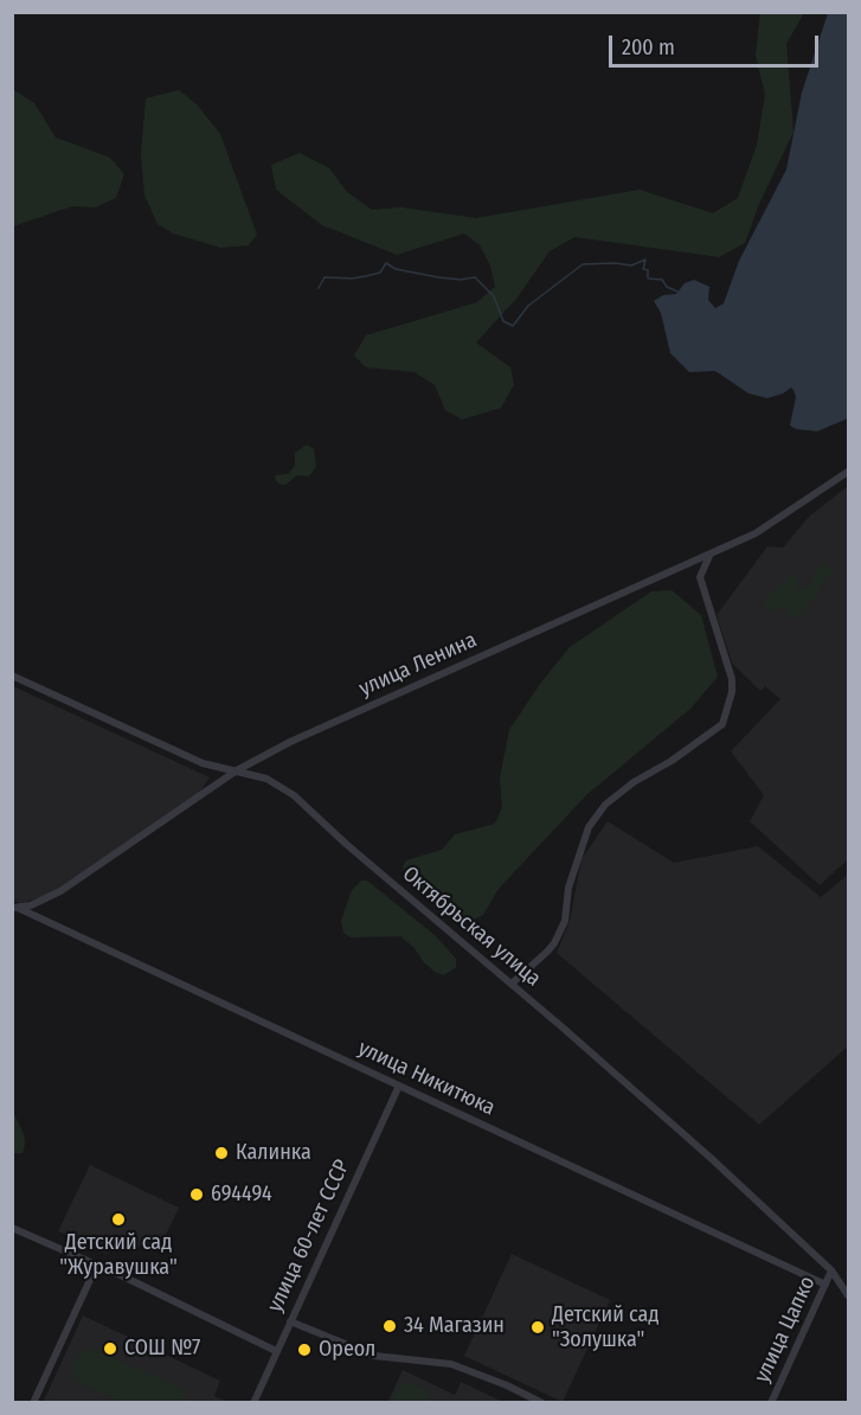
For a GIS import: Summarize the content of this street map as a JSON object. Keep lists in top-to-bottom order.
{
  "streets": {
    "street": [
      "улица Ленина",
      "Октябрьская улица",
      "улица Никитюка",
      "улица 60-лет СССР",
      "улица Цапко"
    ]
  },
  "crossings": [
    ["улица Ленина", "Октябрьская улица"],
    ["улица Ленина", "улица Никитюка"],
    ["Октябрьская улица", "улица Цапко"],
    ["улица Никитюка", "улица 60-лет СССР"],
    ["улица Никитюка", "улица Цапко"]
  ],
  "places": [
    "Калинка",
    "694494",
    "Детский сад \"Журавушка\"",
    "34 Магазин",
    "Детский сад \"Золушка\"",
    "СОШ №7",
    "Ореол"
  ],
  "scale_bar": "200 m"
}
